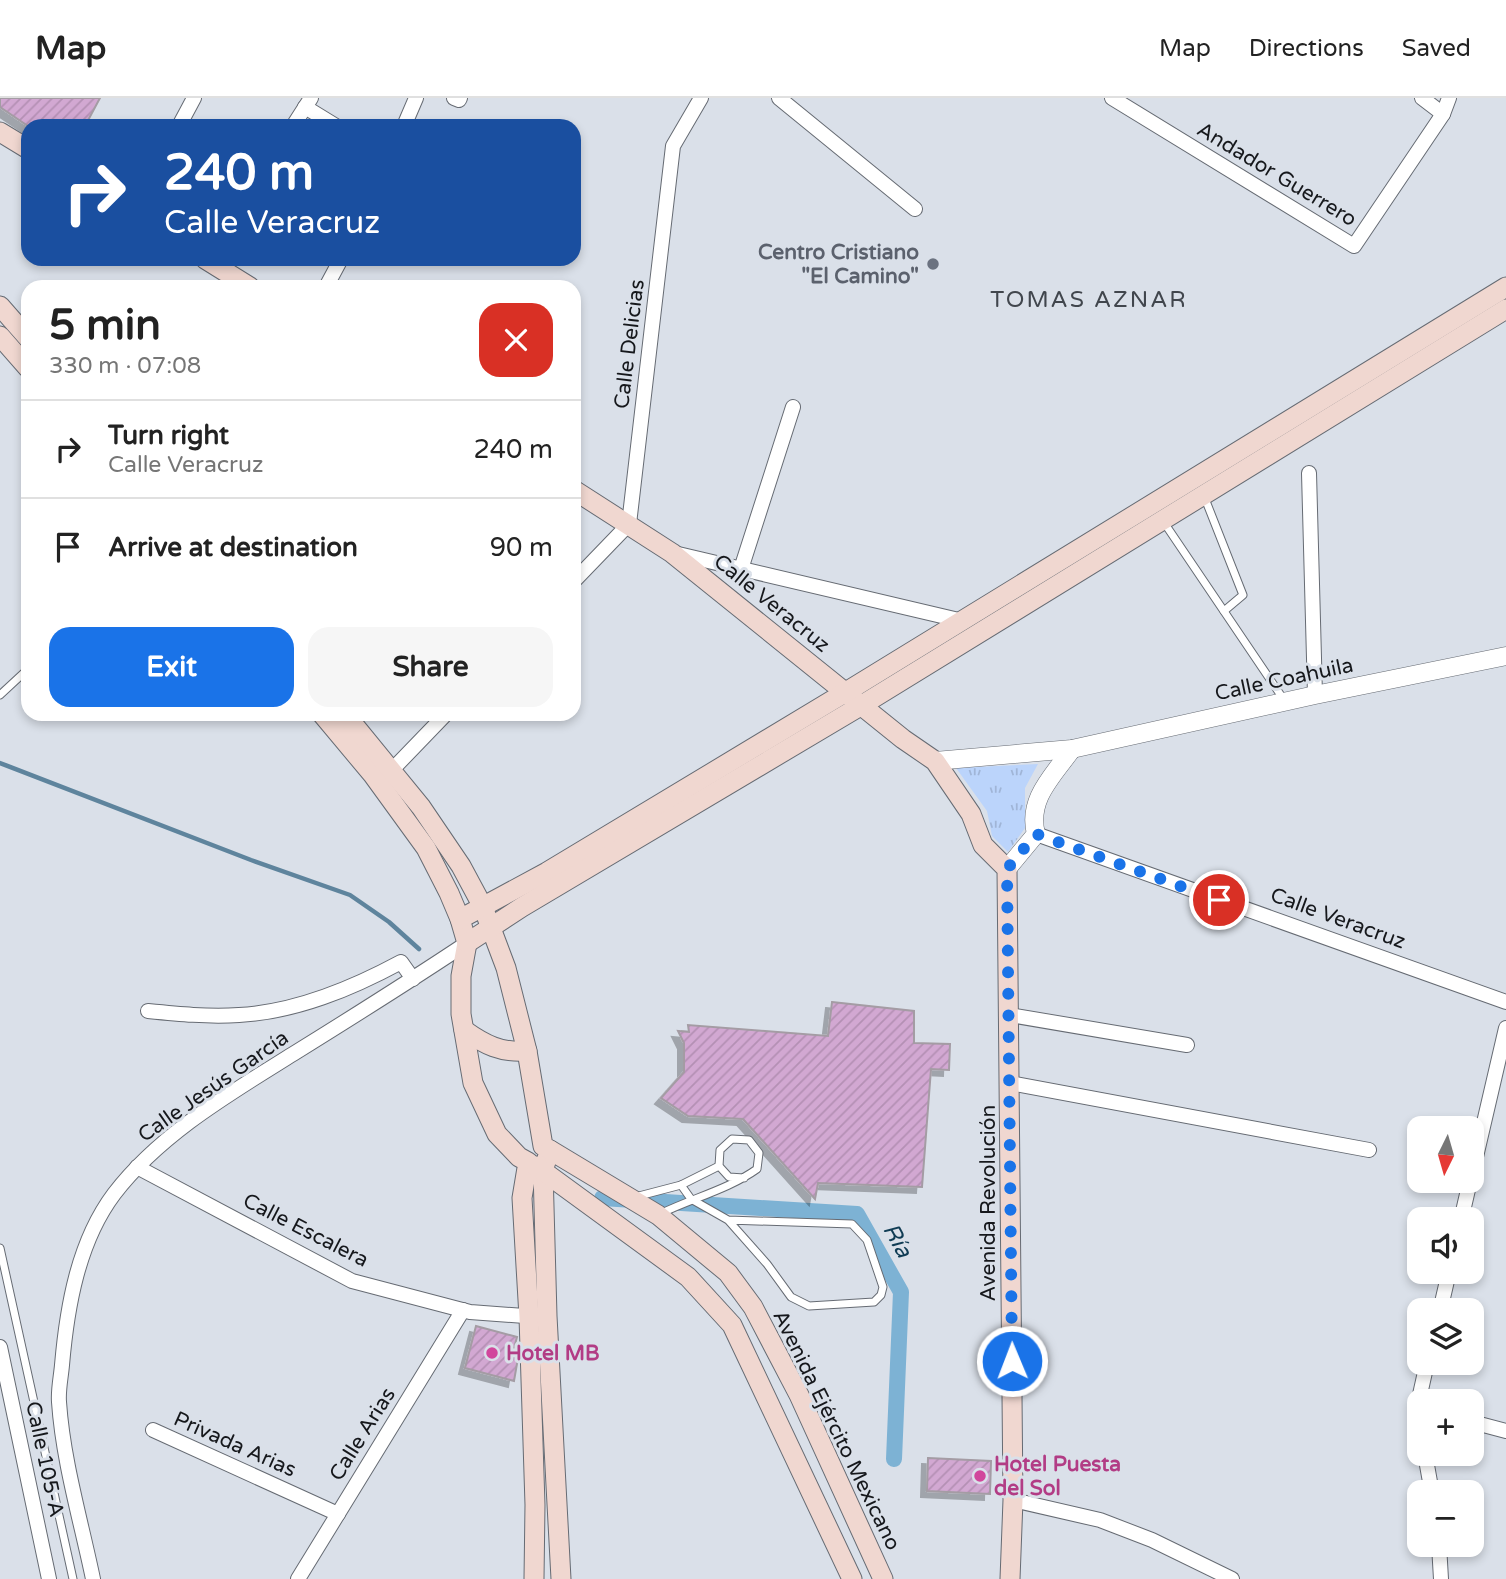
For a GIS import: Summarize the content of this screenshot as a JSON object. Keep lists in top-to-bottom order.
{
  "streets": {
    "main road": ["Calle Veracruz", "Avenida Revolución", "Avenida Ejército Mexicano"],
    "street": [
      "Andador Guerrero",
      "Calle Delicias",
      "Calle Coahuila",
      "Calle Jesús García",
      "Calle Escalera",
      "Calle Arias",
      "Privada Arias",
      "Calle 105-A"
    ]
  },
  "crossings": [
    ["Calle Delicias", "Calle Veracruz"],
    ["Calle Veracruz", "Calle Coahuila"],
    ["Calle Jesús García", "Calle Escalera"],
    ["Calle Escalera", "Calle Arias"],
    ["Calle Arias", "Privada Arias"]
  ],
  "districts": ["TOMAS AZNAR"],
  "water": ["Ría"],
  "places": ["Centro Cristiano \"El Camino\"", "Hotel MB", "Hotel Puesta del Sol"],
  "north": "bottom",
  "page": {
    "header": "Map",
    "nav": ["Map", "Directions", "Saved"],
    "turn": ["240 m", "Calle Veracruz"],
    "heading": ["5 min", "330 m · 07:08"],
    "list": [
      {
        "name": "Turn right",
        "note": "Calle Veracruz",
        "value": "240 m"
      },
      {
        "name": "Arrive at destination",
        "value": "90 m"
      }
    ],
    "buttons": ["Exit", "Share"],
    "map_buttons": ["+", "−"]
  }
}
